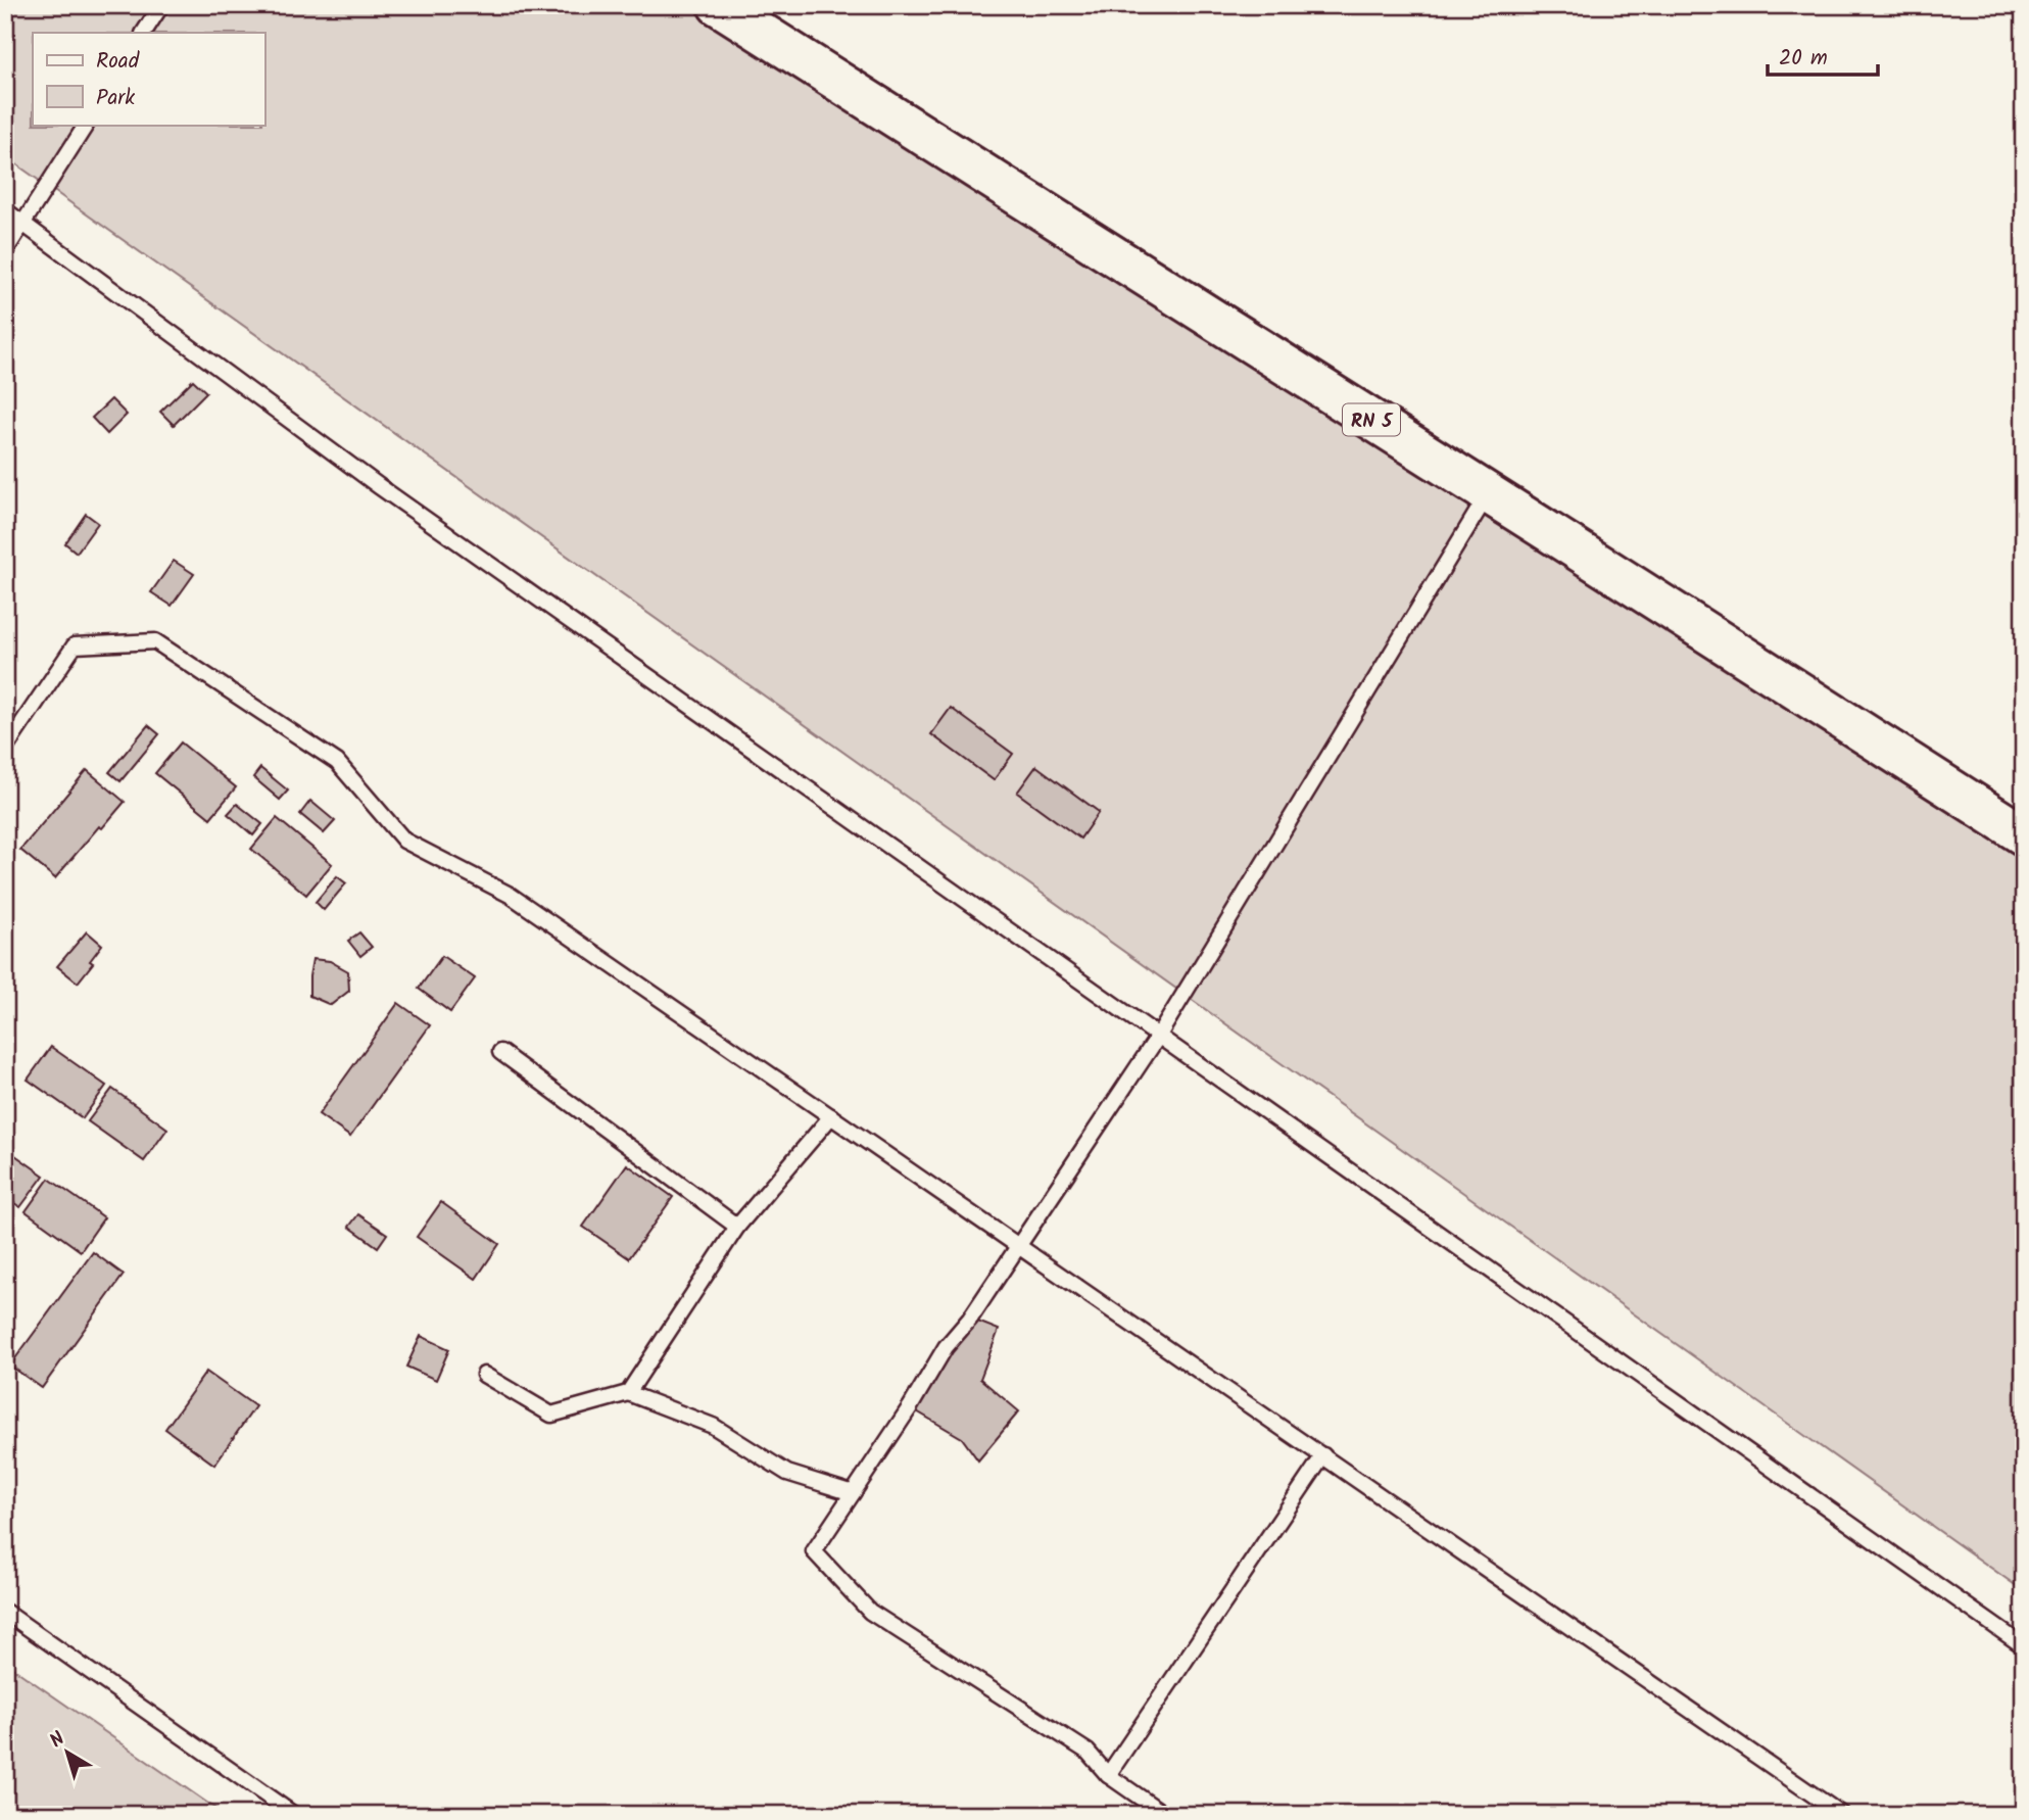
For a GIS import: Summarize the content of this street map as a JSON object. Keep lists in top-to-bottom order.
{
  "streets": {
    "main road": ["RN 5"]
  },
  "legend": ["Road", "Park"],
  "scale_bar": "20 m",
  "north": "top left"
}
